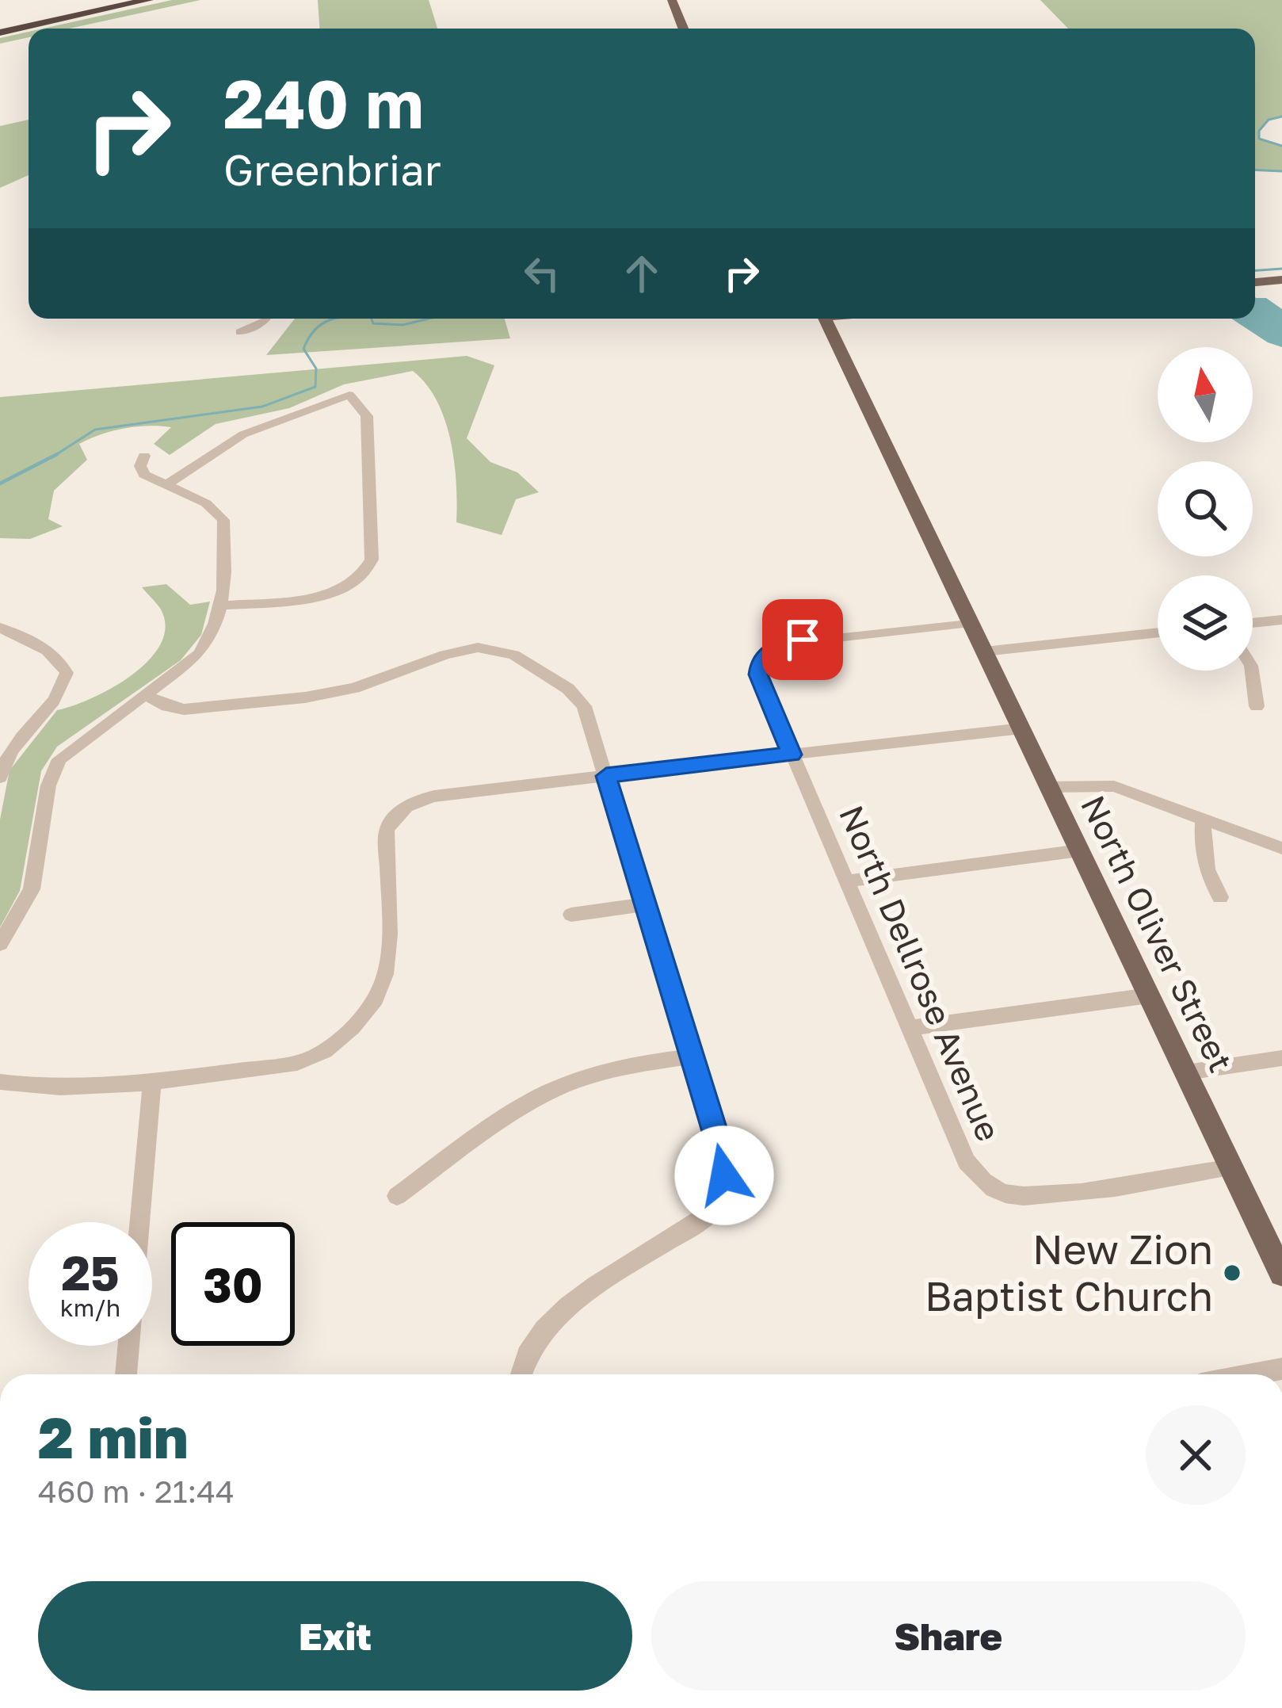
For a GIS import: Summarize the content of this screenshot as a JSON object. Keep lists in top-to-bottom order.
{
  "streets": {
    "main road": ["North Oliver Street"],
    "street": ["North Dellrose Avenue"]
  },
  "crossings": [
    ["North Oliver Street", "North Dellrose Avenue"]
  ],
  "places": ["New Zion Baptist Church"],
  "north": "top",
  "page": {
    "turn": ["240 m", "Greenbriar"],
    "speed": "25 km/h",
    "limit": "30",
    "heading": ["2 min", "460 m · 21:44"],
    "buttons": ["Exit", "Share"]
  }
}
